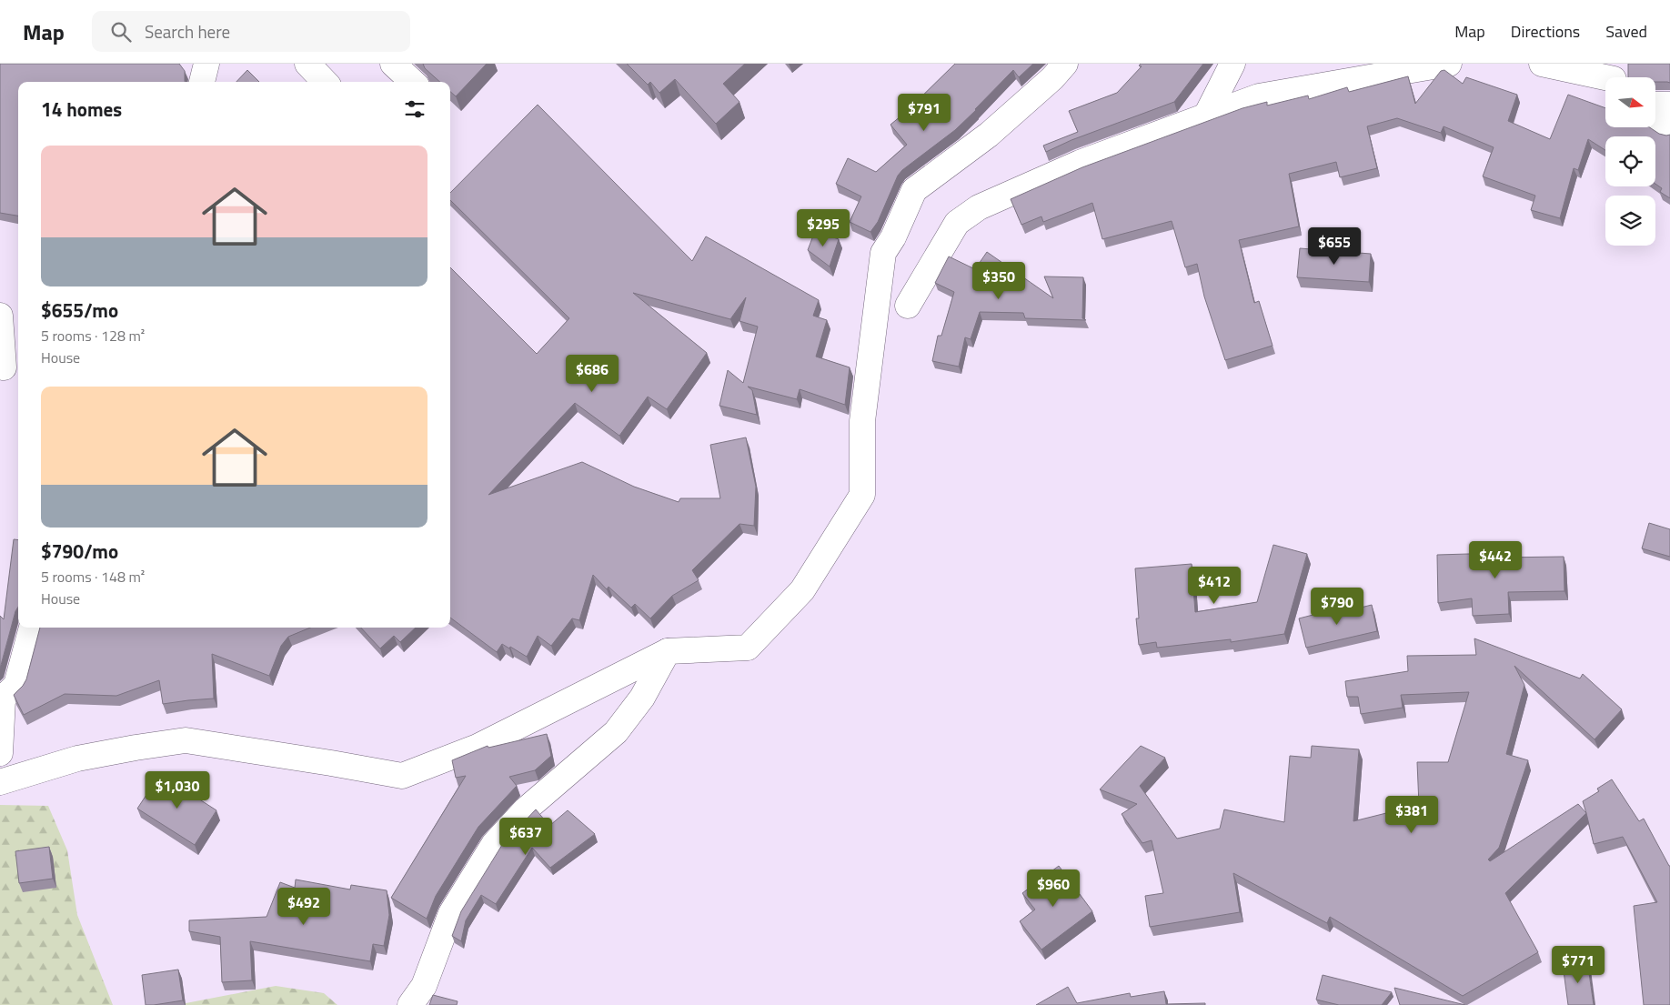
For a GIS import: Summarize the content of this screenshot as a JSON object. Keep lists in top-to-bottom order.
{
  "north": "right",
  "page": {
    "header": "Map",
    "search": "Search here",
    "nav": ["Map", "Directions", "Saved"],
    "heading": "14 homes",
    "price": [
      "$791",
      "$295",
      "$655",
      "$350",
      "$686",
      "$442",
      "$412",
      "$790",
      "$1,030",
      "$381",
      "$637",
      "$960",
      "$492",
      "$771"
    ],
    "list": [
      {
        "name": "$655/mo",
        "note": "5 rooms · 128 m² · House"
      },
      {
        "name": "$790/mo",
        "note": "5 rooms · 148 m² · House"
      }
    ]
  }
}
